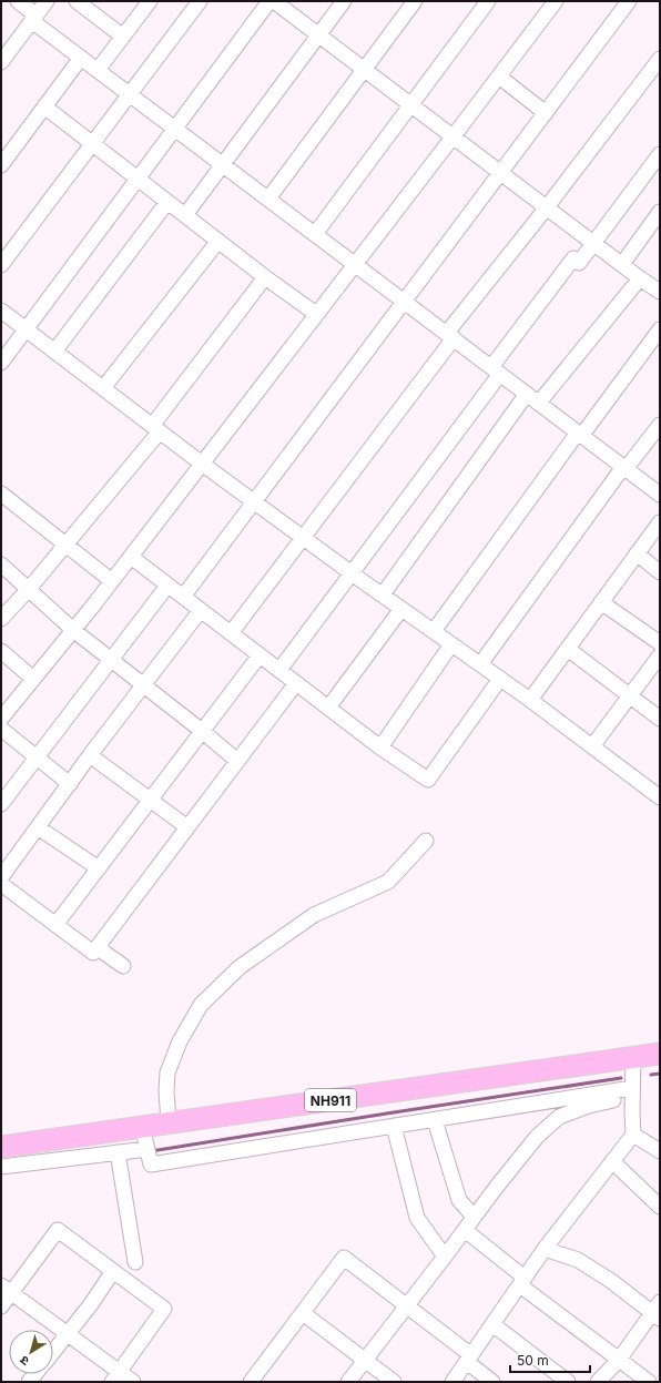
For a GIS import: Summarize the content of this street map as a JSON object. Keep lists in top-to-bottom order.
{
  "streets": {
    "highway": ["NH911"]
  },
  "scale_bar": "50 m",
  "north": "bottom left"
}
